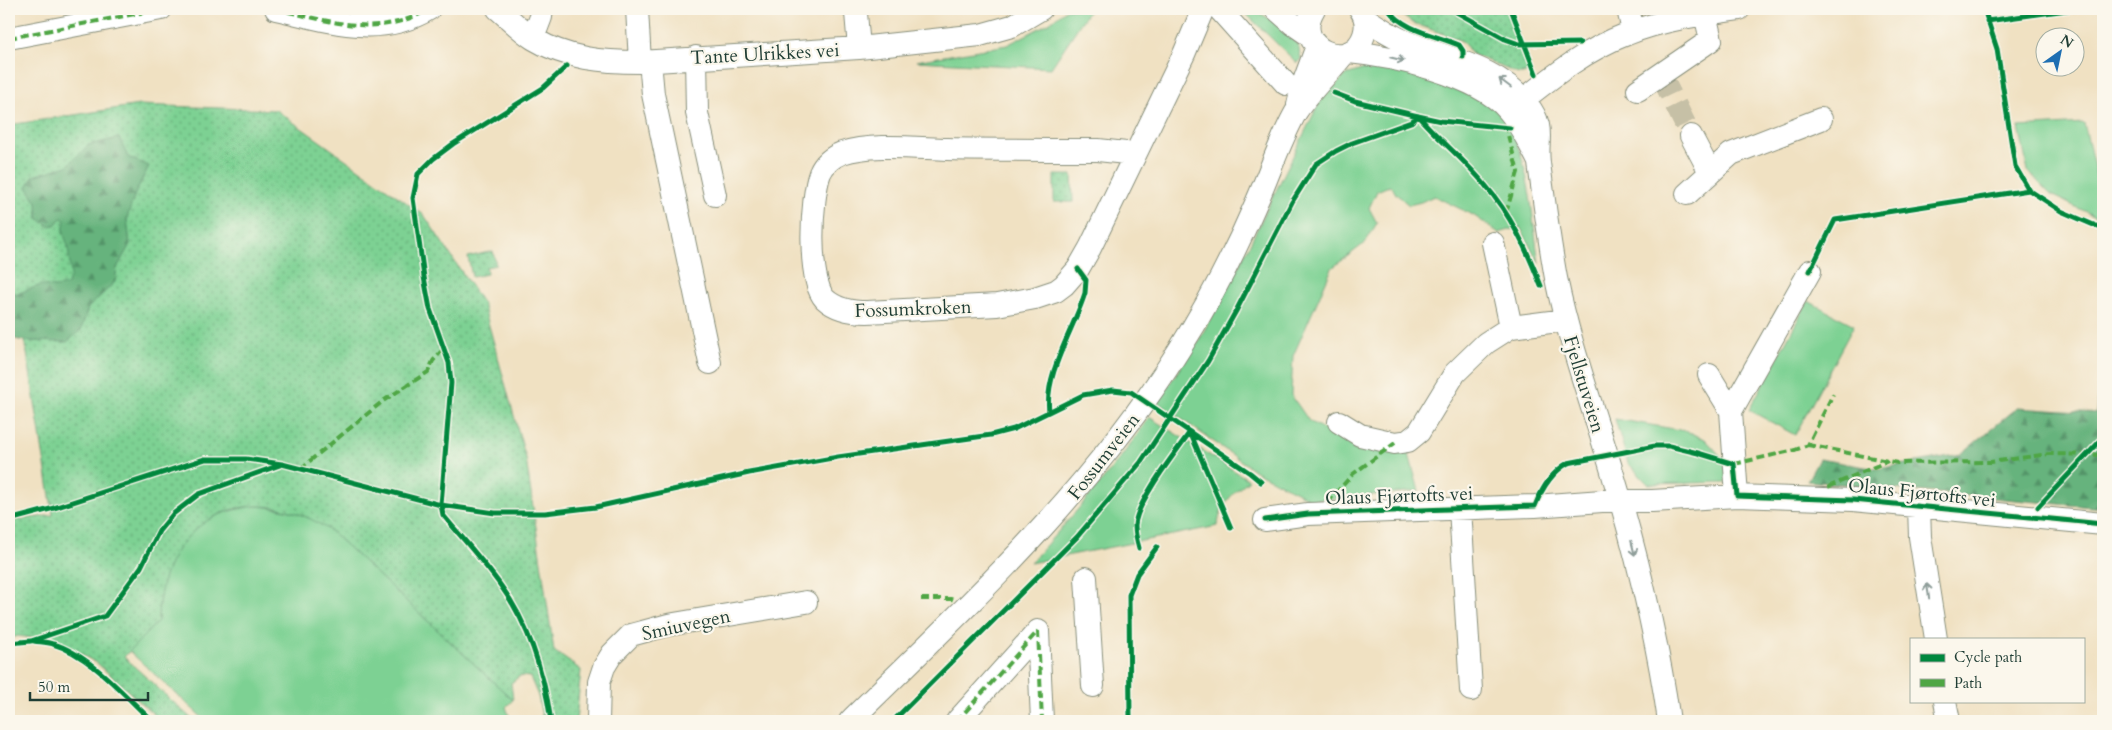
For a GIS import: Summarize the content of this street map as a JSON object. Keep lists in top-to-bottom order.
{
  "streets": {
    "street": [
      "Tante Ulrikkes vei",
      "Fossumkroken",
      "Fjellstuveien",
      "Fossumveien",
      "Olaus Fjørtofts vei",
      "Smiuvegen"
    ]
  },
  "crossings": [
    ["Fjellstuveien", "Fossumveien"],
    ["Fjellstuveien", "Olaus Fjørtofts vei"]
  ],
  "legend": ["Cycle path", "Path"],
  "scale_bar": "50 m",
  "north": "top right"
}
